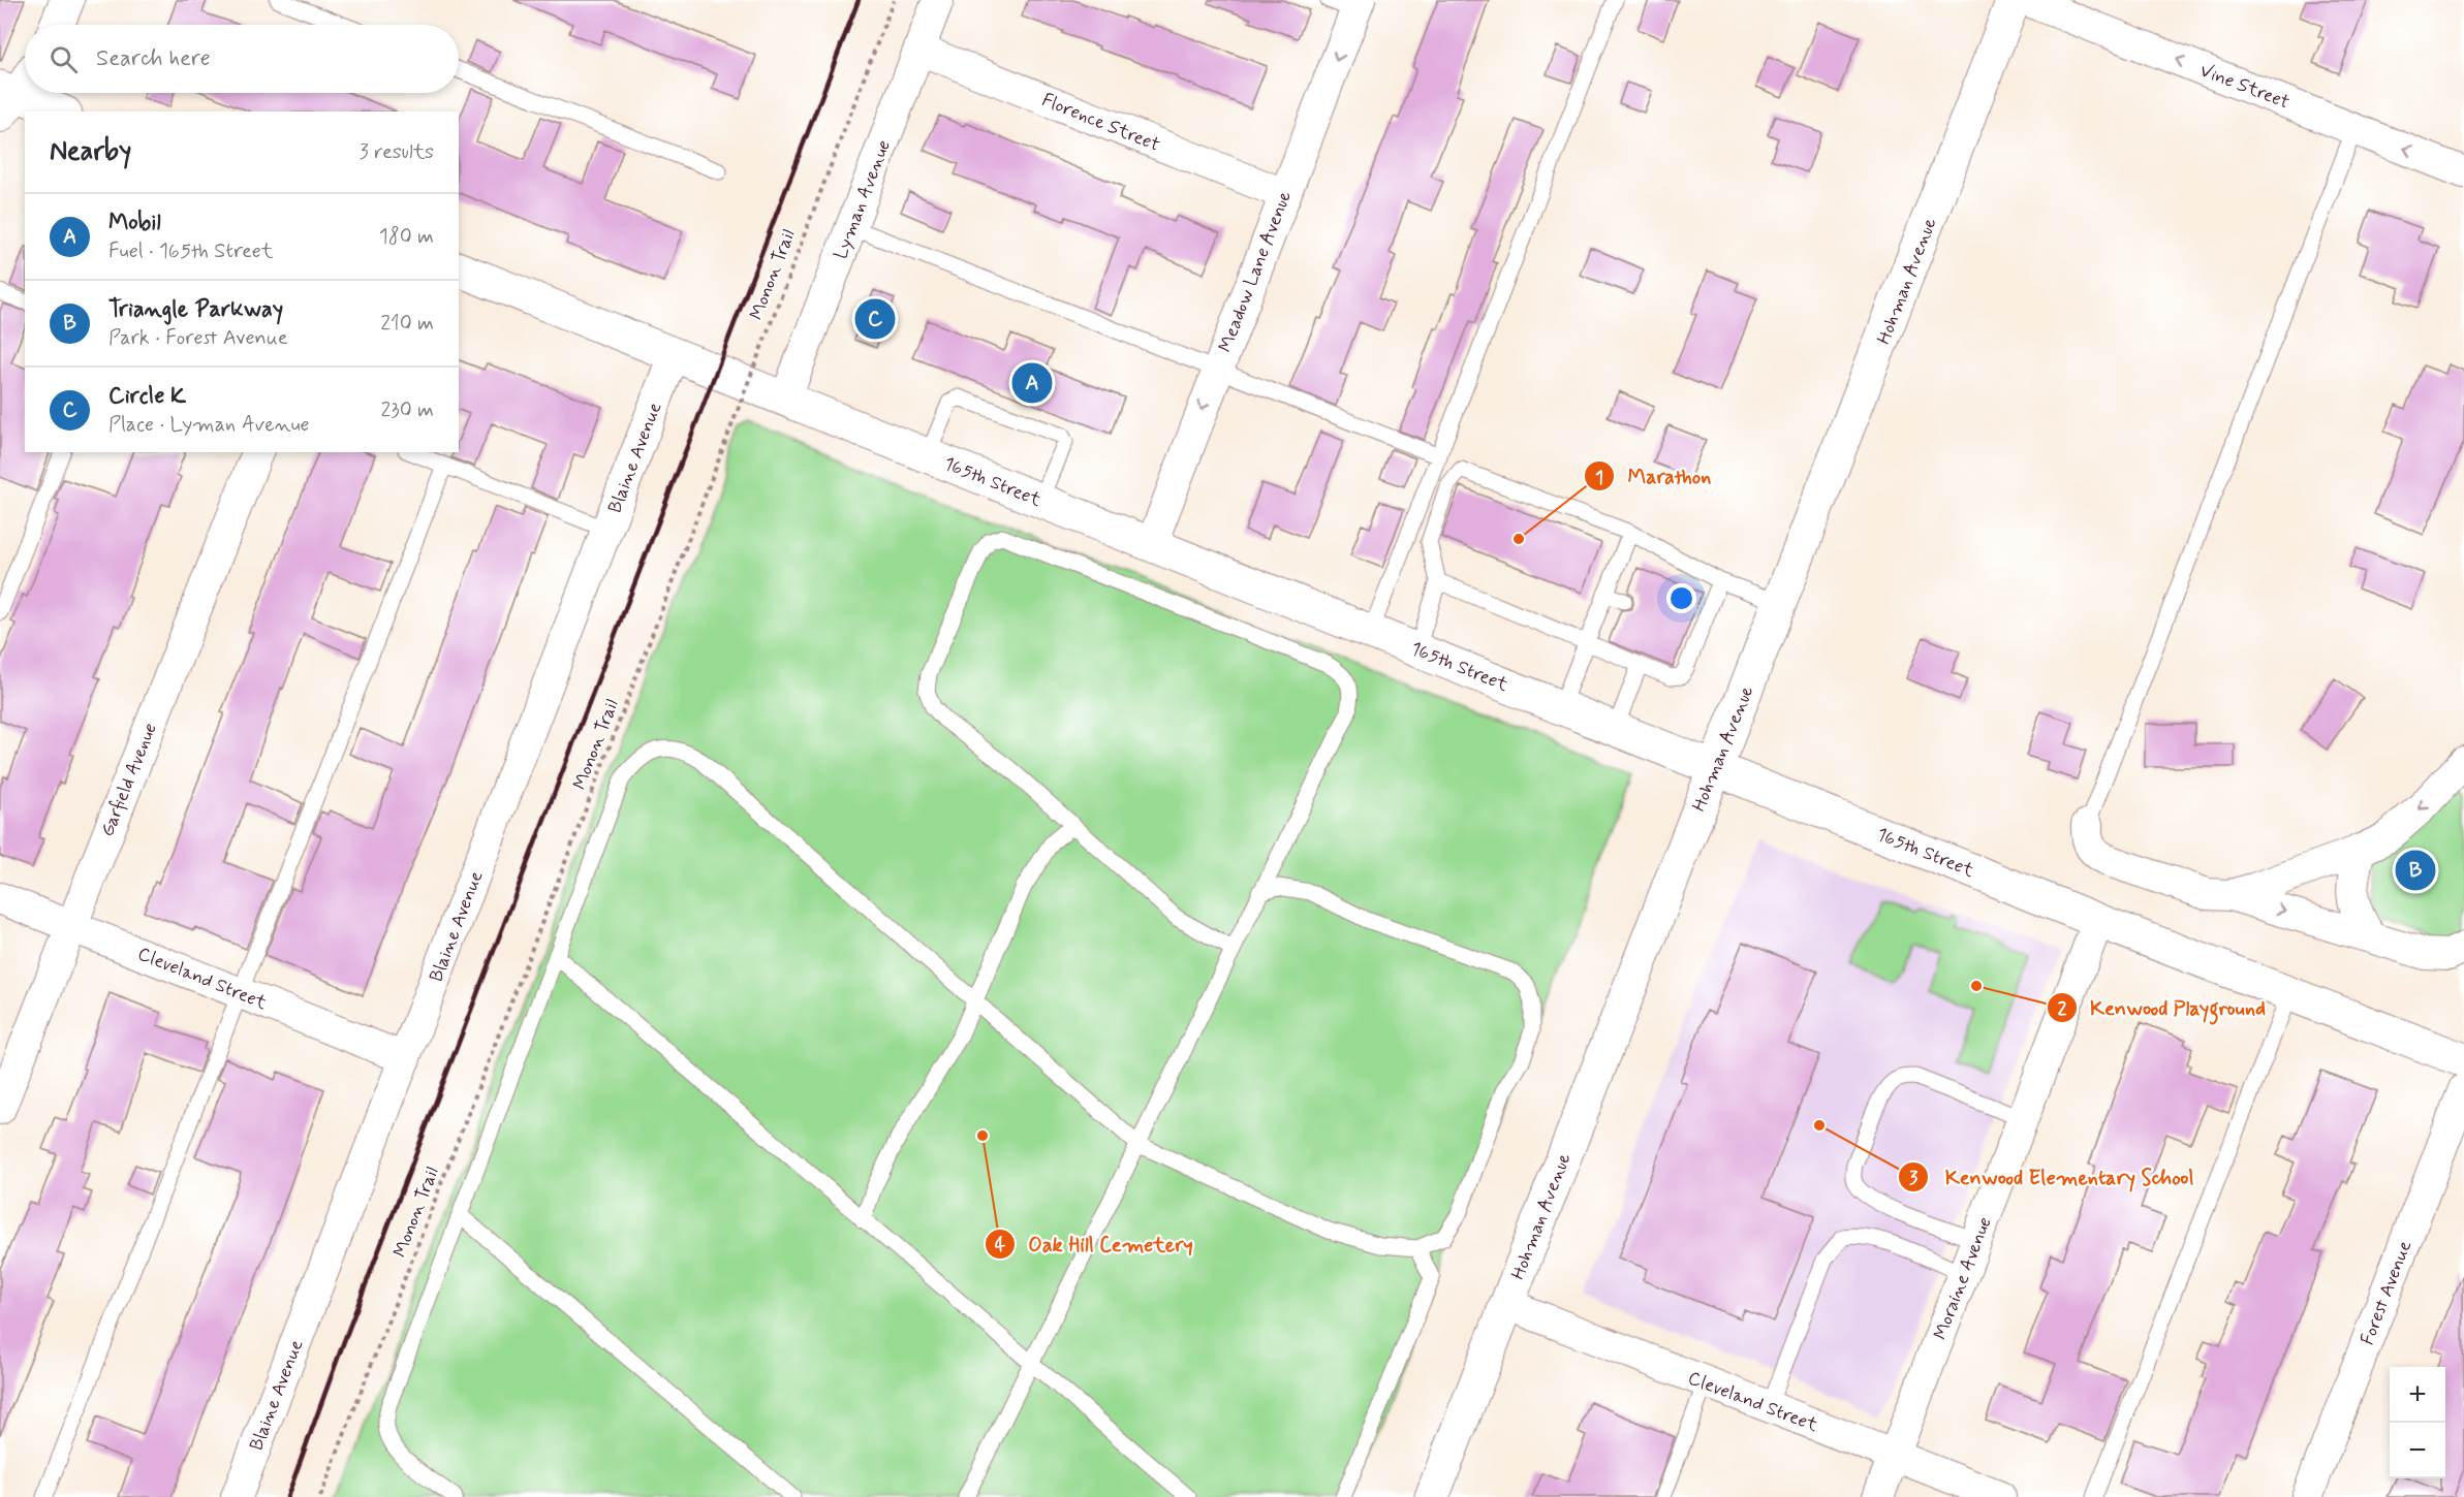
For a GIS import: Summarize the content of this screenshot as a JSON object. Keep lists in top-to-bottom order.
{
  "streets": {
    "main road": ["Hohman Avenue", "165th Street"],
    "street": [
      "Vine Street",
      "Florence Street",
      "Lyman Avenue",
      "Meadow Lane Avenue",
      "Blaine Avenue",
      "Garfield Avenue",
      "Cleveland Street",
      "Moraine Avenue",
      "Forest Avenue"
    ],
    "path": ["Monon Trail"]
  },
  "crossings": [
    ["Florence Street", "Lyman Avenue"],
    ["Florence Street", "Meadow Lane Avenue"],
    ["Lyman Avenue", "165th Street"],
    ["Meadow Lane Avenue", "165th Street"],
    ["Hohman Avenue", "165th Street"],
    ["Hohman Avenue", "Cleveland Street"],
    ["Blaine Avenue", "165th Street"],
    ["Blaine Avenue", "Cleveland Street"],
    ["165th Street", "Moraine Avenue"],
    ["Garfield Avenue", "Cleveland Street"],
    ["Cleveland Street", "Moraine Avenue"]
  ],
  "one_way": ["Vine Street", "Meadow Lane Avenue"],
  "places": [
    "Marathon",
    "Kenwood Playground",
    "Kenwood Elementary School",
    "Oak Hill Cemetery"
  ],
  "page": {
    "search": "Search here",
    "heading": ["Nearby", "3 results"],
    "list": [
      {
        "mark": "A",
        "name": "Mobil",
        "note": "Fuel · 165th Street",
        "value": "180 m"
      },
      {
        "mark": "B",
        "name": "Triangle Parkway",
        "note": "Park · Forest Avenue",
        "value": "210 m"
      },
      {
        "mark": "C",
        "name": "Circle K",
        "note": "Place · Lyman Avenue",
        "value": "230 m"
      }
    ],
    "pins": ["C", "A", "B"],
    "map_buttons": ["+", "−"]
  }
}
